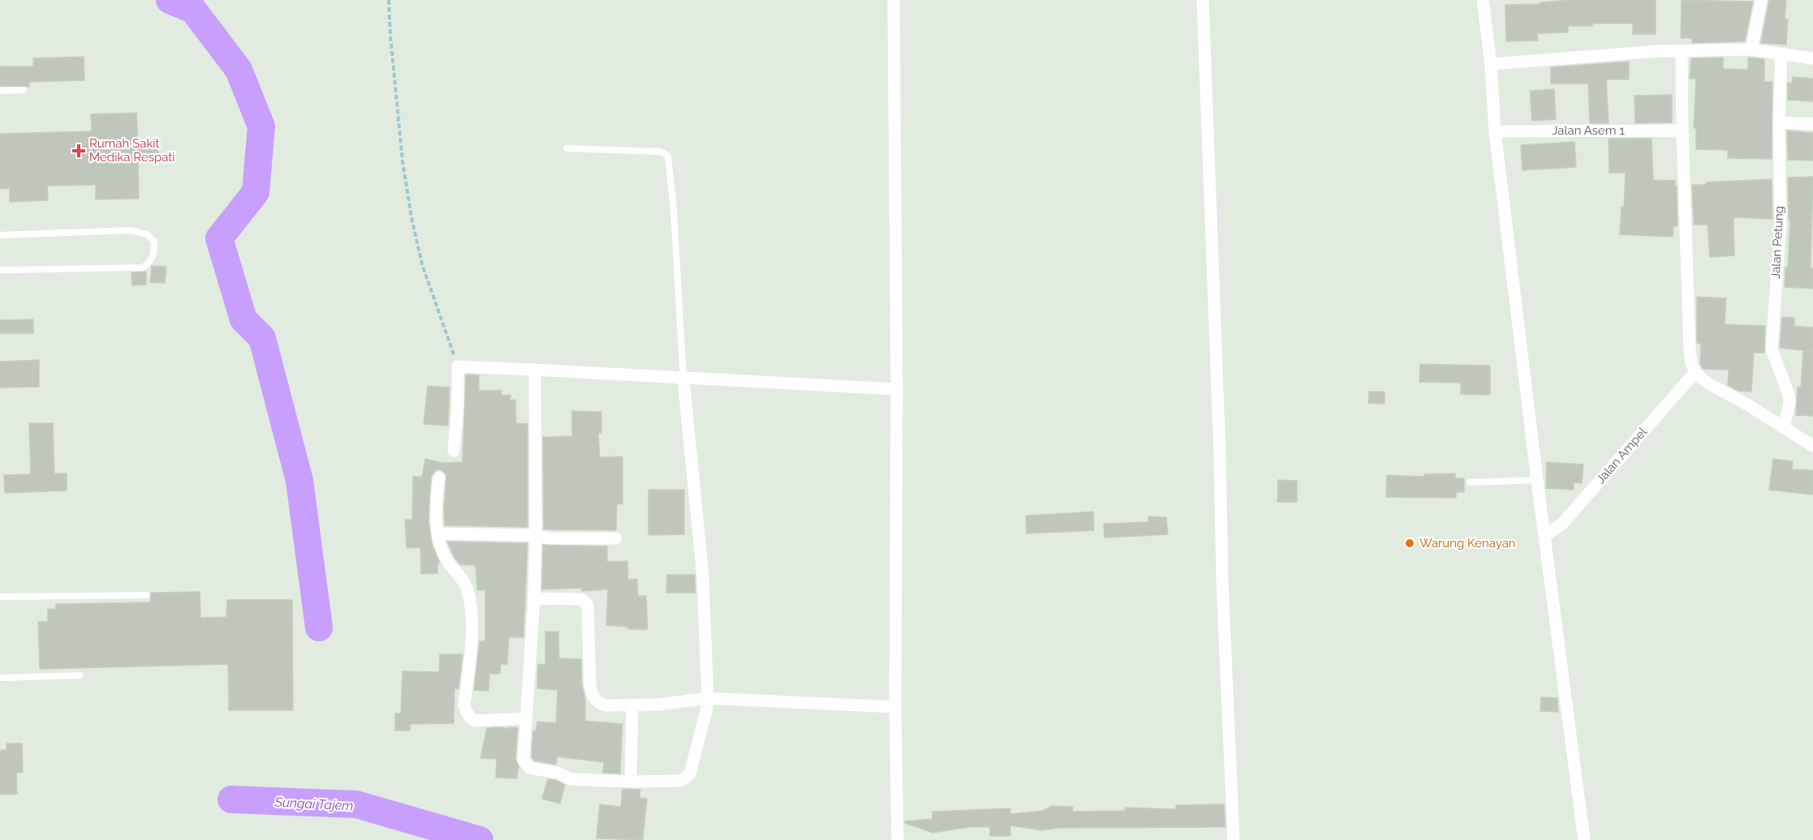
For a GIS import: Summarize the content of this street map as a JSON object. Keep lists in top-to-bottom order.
{
  "streets": {
    "street": ["Jalan Asem 1", "Jalan Petung", "Jalan Ampel"]
  },
  "water": ["Sungai Tajem"],
  "places": {
    "health": ["Rumah Sakit Medika Respati"],
    "other": ["Warung Kenayan"]
  }
}
